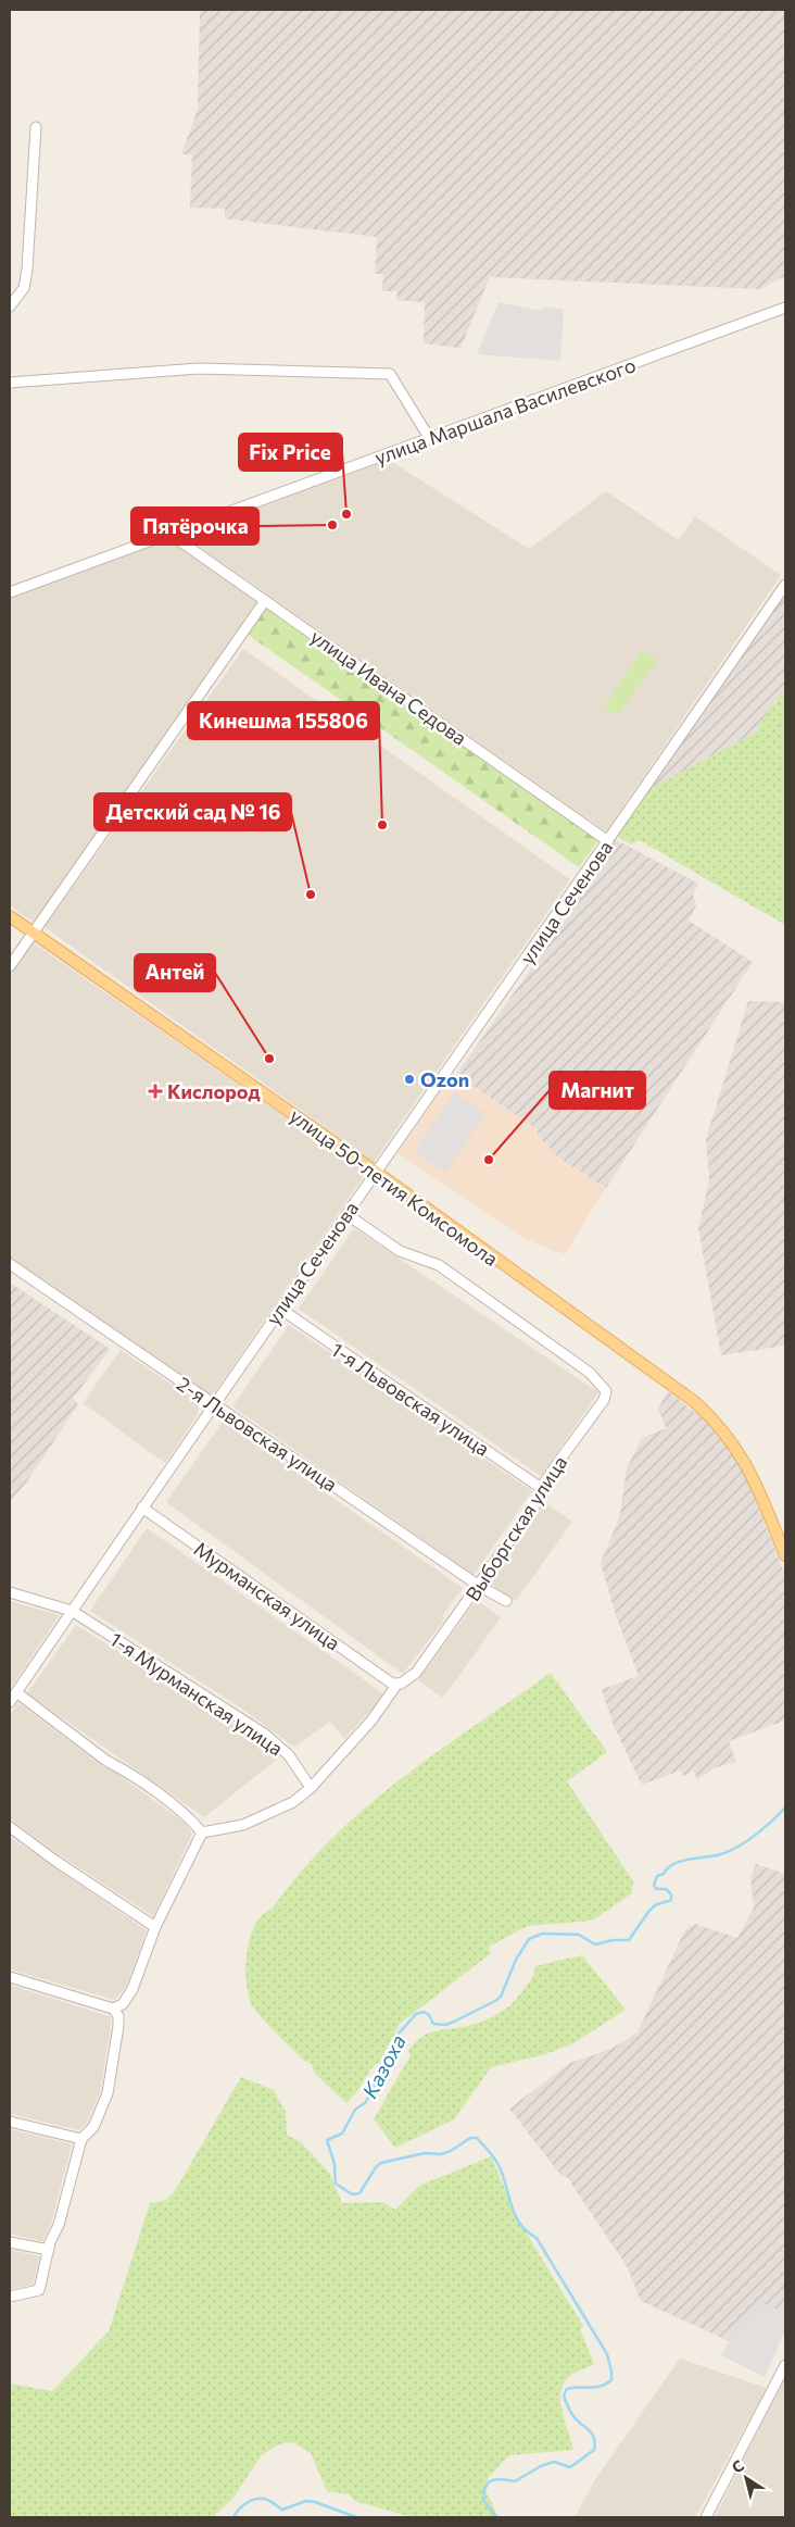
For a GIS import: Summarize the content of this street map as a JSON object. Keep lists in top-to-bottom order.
{
  "streets": {
    "main road": ["улица 50-летия Комсомола"],
    "street": [
      "улица Маршала Василевского",
      "улица Ивана Седова",
      "улица Сеченова",
      "1-я Львовская улица",
      "2-я Львовская улица",
      "Выборгская улица",
      "Мурманская улица",
      "1-я Мурманская улица"
    ]
  },
  "crossings": [
    ["улица Маршала Василевского", "улица Ивана Седова"],
    ["улица Ивана Седова", "улица Сеченова"],
    ["улица Сеченова", "улица 50-летия Комсомола"],
    ["улица Сеченова", "1-я Львовская улица"],
    ["улица Сеченова", "2-я Львовская улица"],
    ["улица Сеченова", "Выборгская улица"],
    ["улица Сеченова", "Мурманская улица"],
    ["улица Сеченова", "1-я Мурманская улица"],
    ["1-я Львовская улица", "Выборгская улица"],
    ["2-я Львовская улица", "Выборгская улица"],
    ["Выборгская улица", "Мурманская улица"],
    ["Выборгская улица", "1-я Мурманская улица"]
  ],
  "water": ["Казоха"],
  "places": {
    "other": [
      "Fix Price",
      "Пятёрочка",
      "Кинешма 155806",
      "Детский сад № 16",
      "Антей",
      "Ozon",
      "Магнит"
    ],
    "health": ["Кислород"]
  },
  "north": "top left"
}
